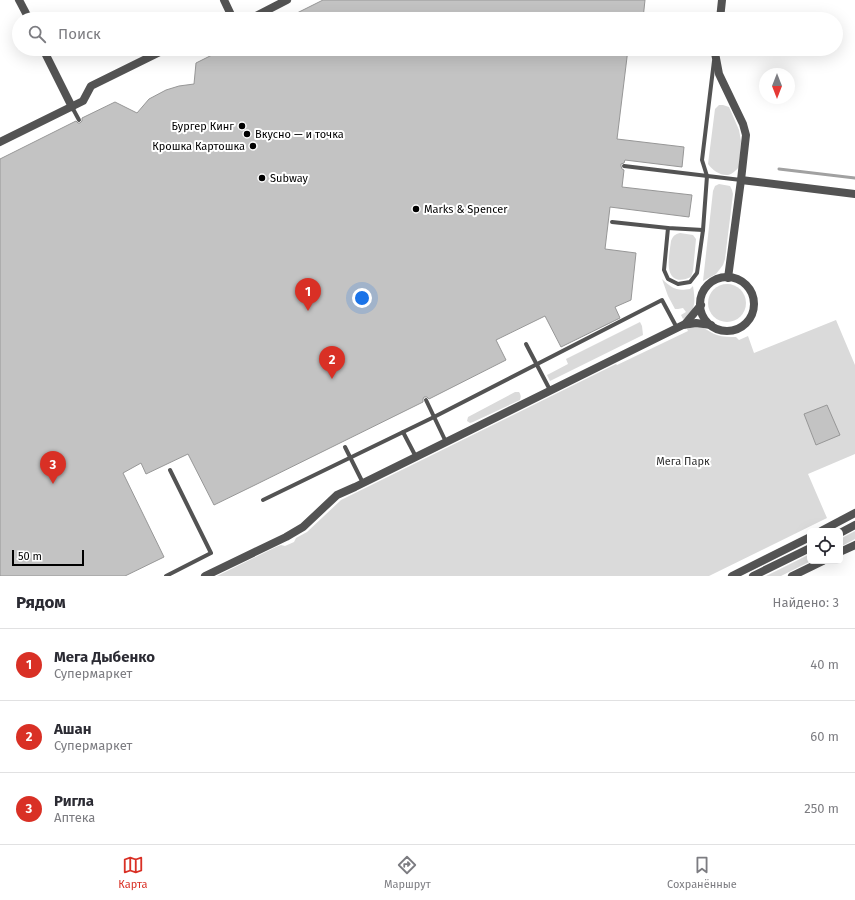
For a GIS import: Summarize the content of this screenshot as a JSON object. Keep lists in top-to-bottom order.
{
  "parks": ["Мега Парк"],
  "places": [
    "Бургер Кинг",
    "Вкусно — и точка",
    "Крошка Картошка",
    "Subway",
    "Marks & Spencer"
  ],
  "scale_bar": "50 m",
  "north": "bottom",
  "page": {
    "search": "Поиск",
    "pins": ["1", "2", "3"],
    "scale": "50 m",
    "heading": ["Рядом", "Найдено: 3"],
    "list": [
      {
        "mark": "1",
        "name": "Мега Дыбенко",
        "note": "Супермаркет",
        "value": "40 m"
      },
      {
        "mark": "2",
        "name": "Ашан",
        "note": "Супермаркет",
        "value": "60 m"
      },
      {
        "mark": "3",
        "name": "Ригла",
        "note": "Аптека",
        "value": "250 m"
      }
    ],
    "nav": ["Карта", "Маршрут", "Сохранённые"]
  }
}
